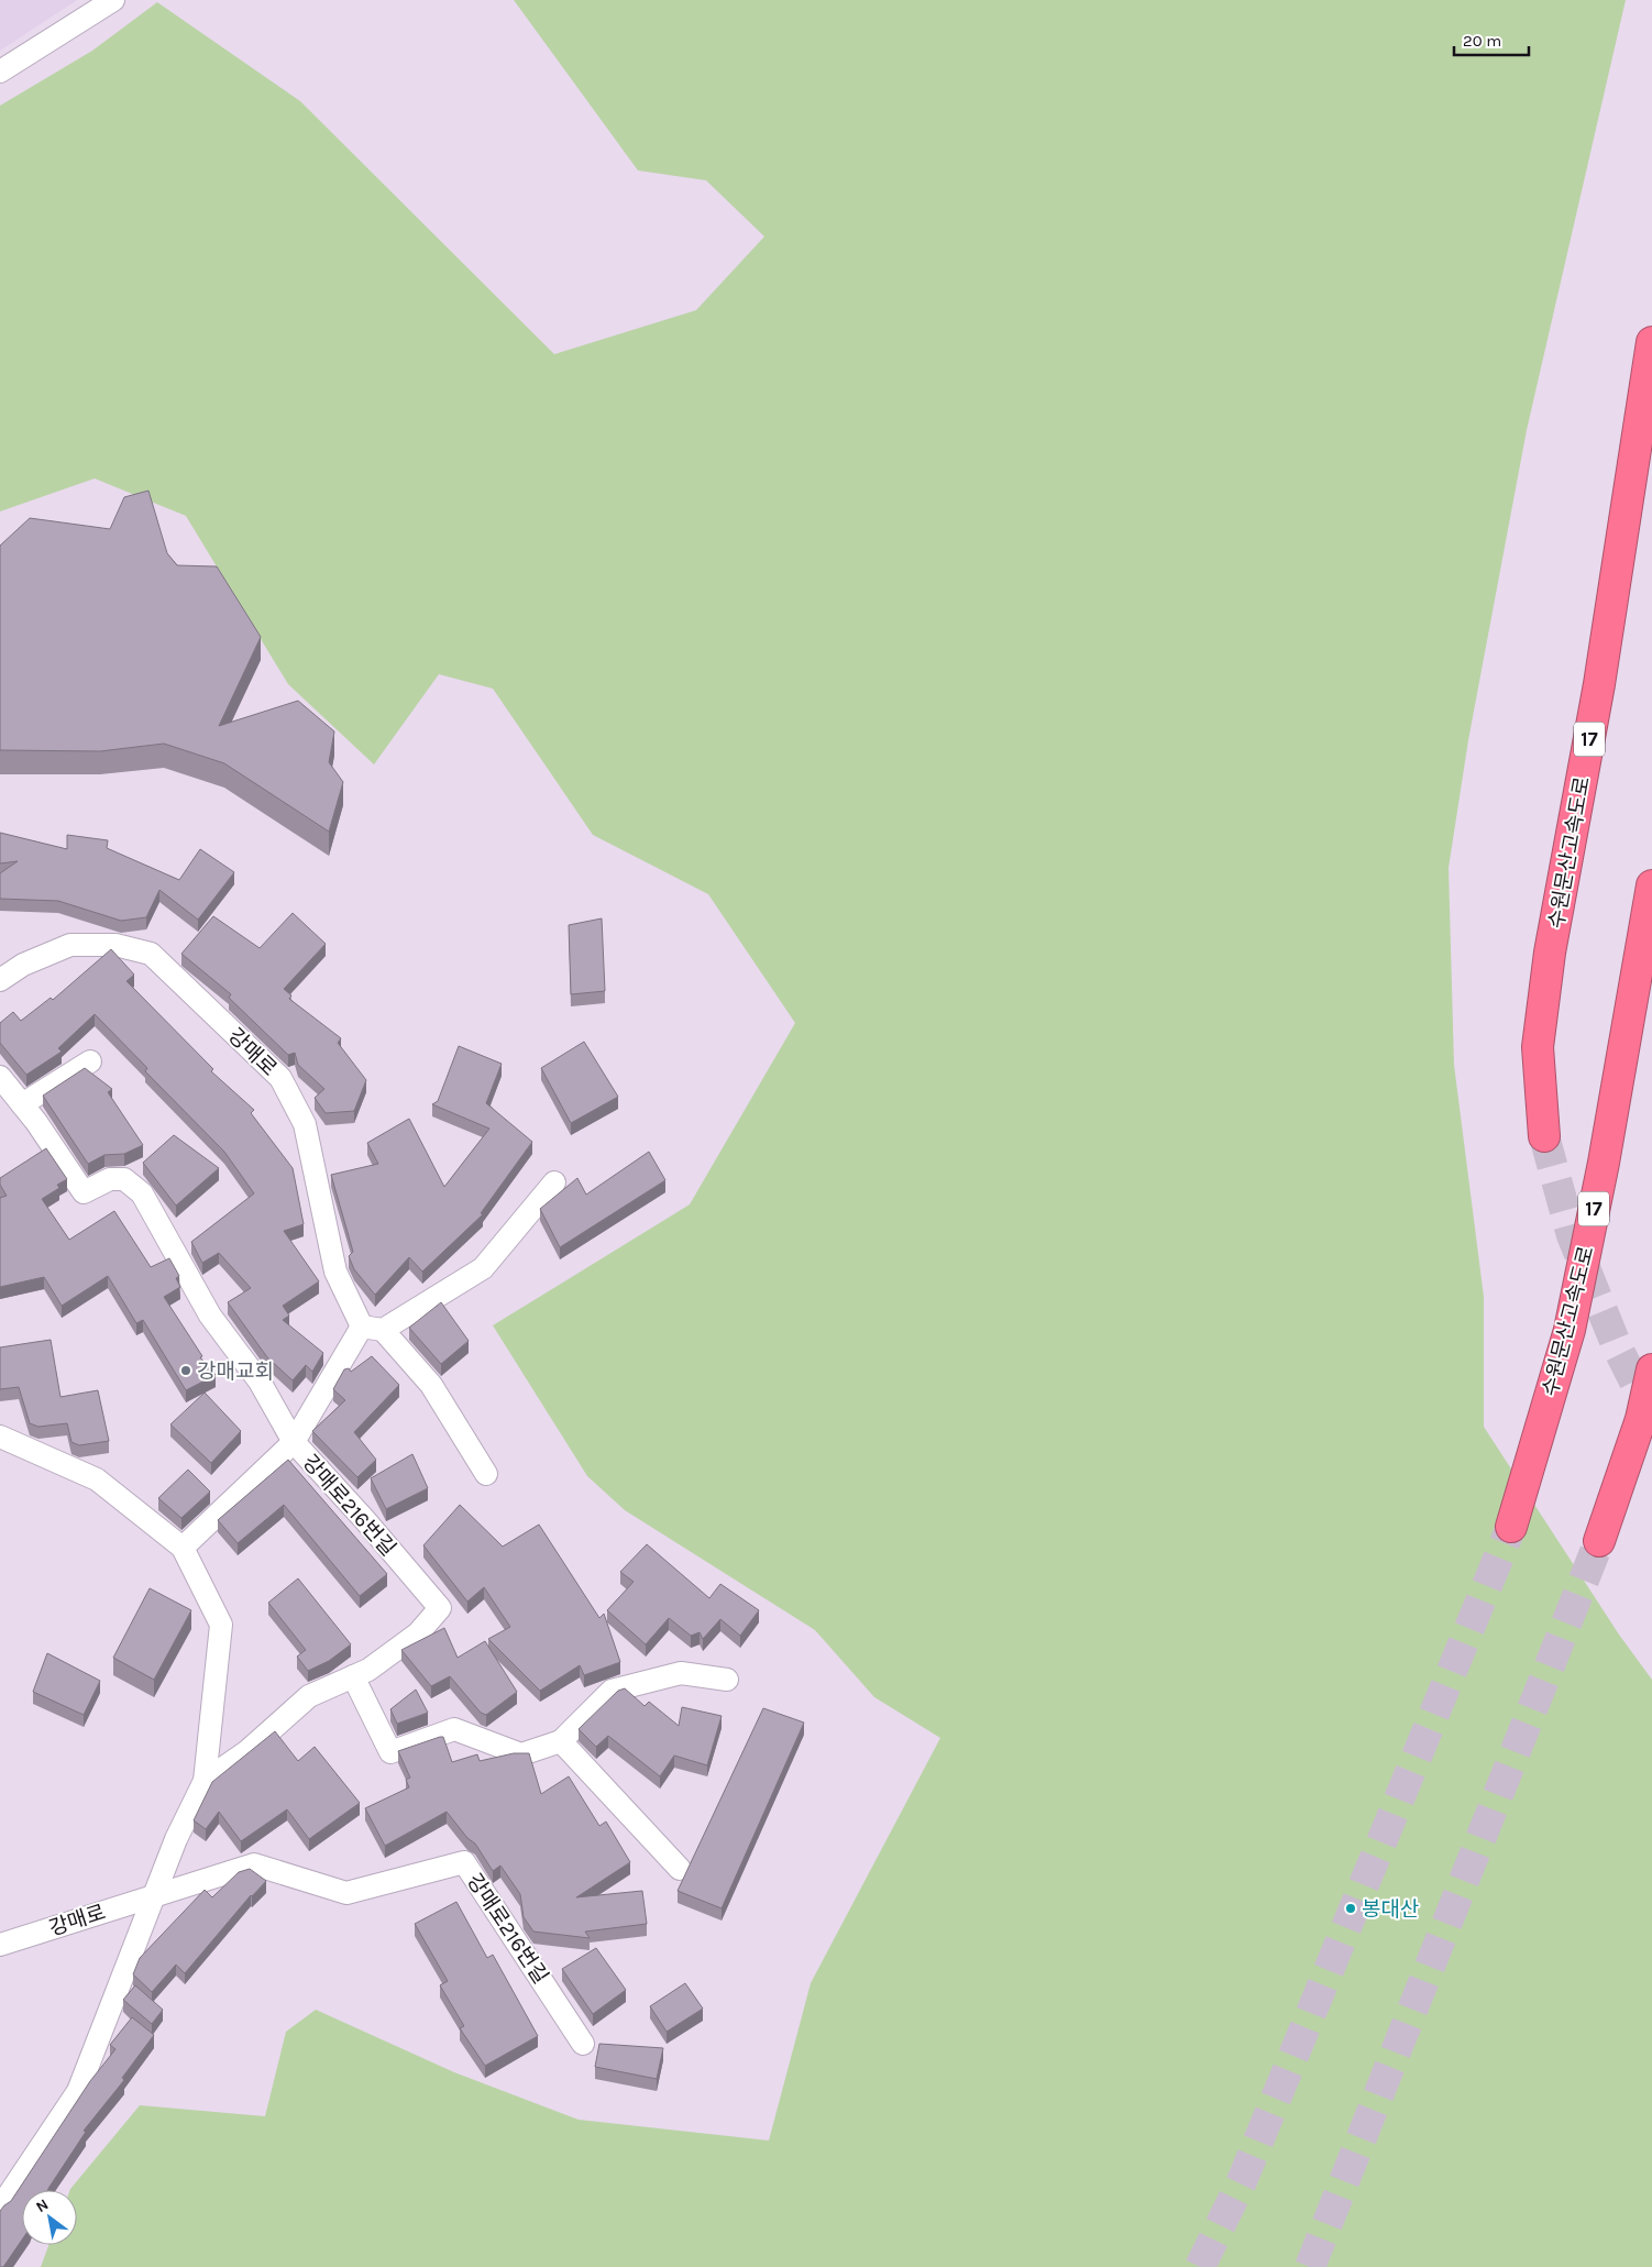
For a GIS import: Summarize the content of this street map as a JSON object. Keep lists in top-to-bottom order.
{
  "streets": {
    "highway": ["17", "수원문산고속도로"],
    "street": ["강매로", "강매로216번길"]
  },
  "crossings": [
    ["강매로", "강매로216번길"]
  ],
  "places": ["강매교회", "봉대산"],
  "scale_bar": "20 m",
  "north": "top left"
}
